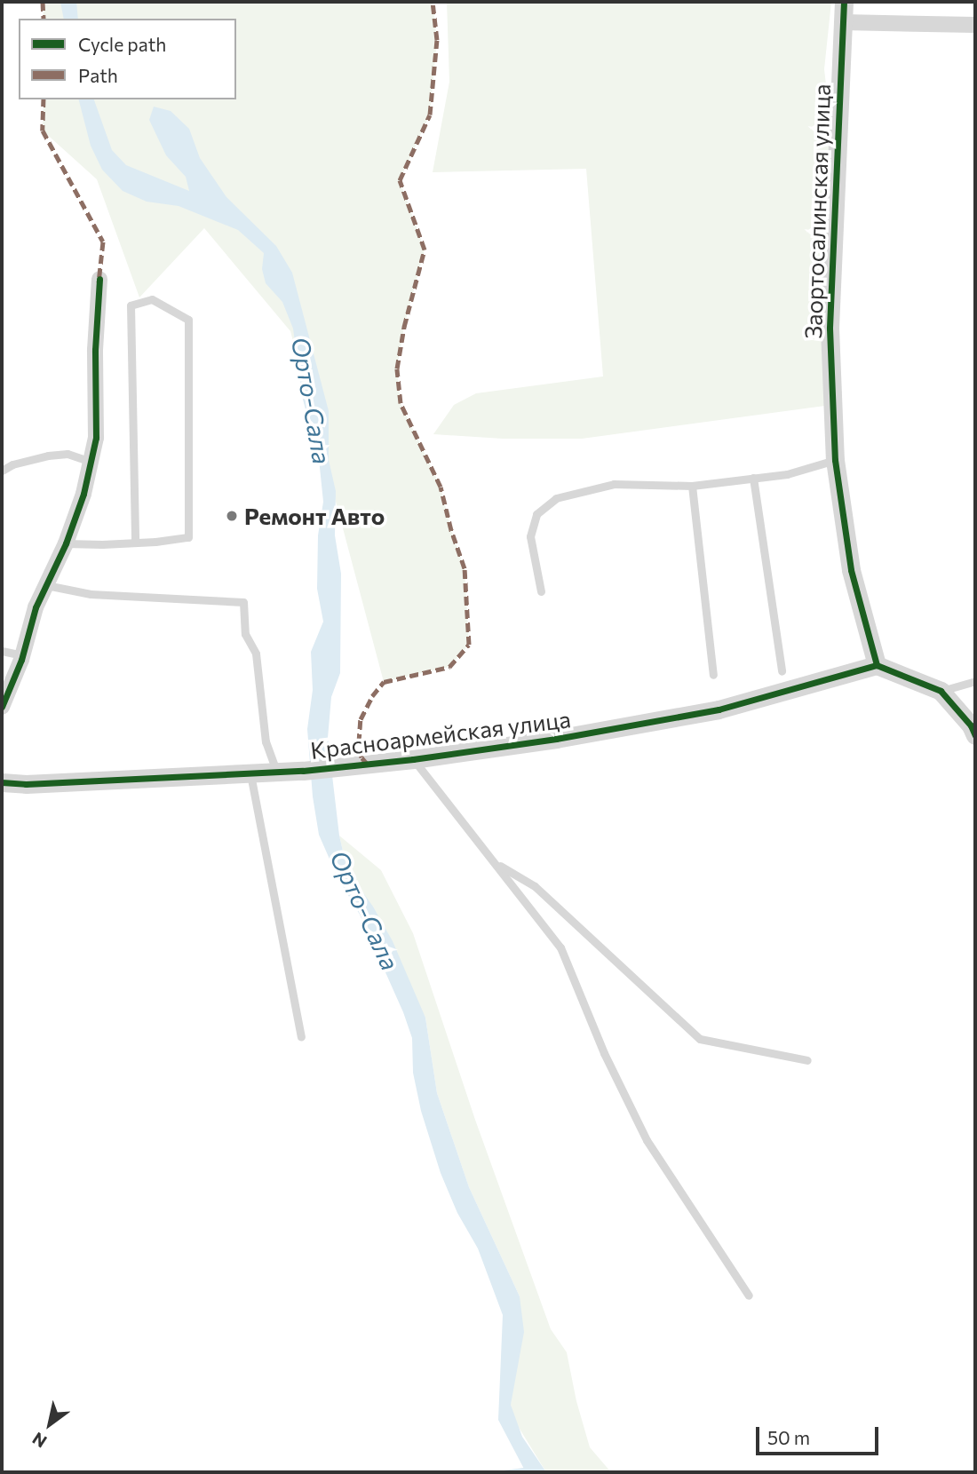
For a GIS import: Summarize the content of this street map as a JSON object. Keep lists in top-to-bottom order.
{
  "streets": {
    "street": ["Заортосалинская улица", "Красноармейская улица"]
  },
  "crossings": [
    ["Заортосалинская улица", "Красноармейская улица"]
  ],
  "water": ["Орто-Сала"],
  "places": ["Ремонт Авто"],
  "legend": ["Cycle path", "Path"],
  "scale_bar": "50 m",
  "north": "bottom left"
}
